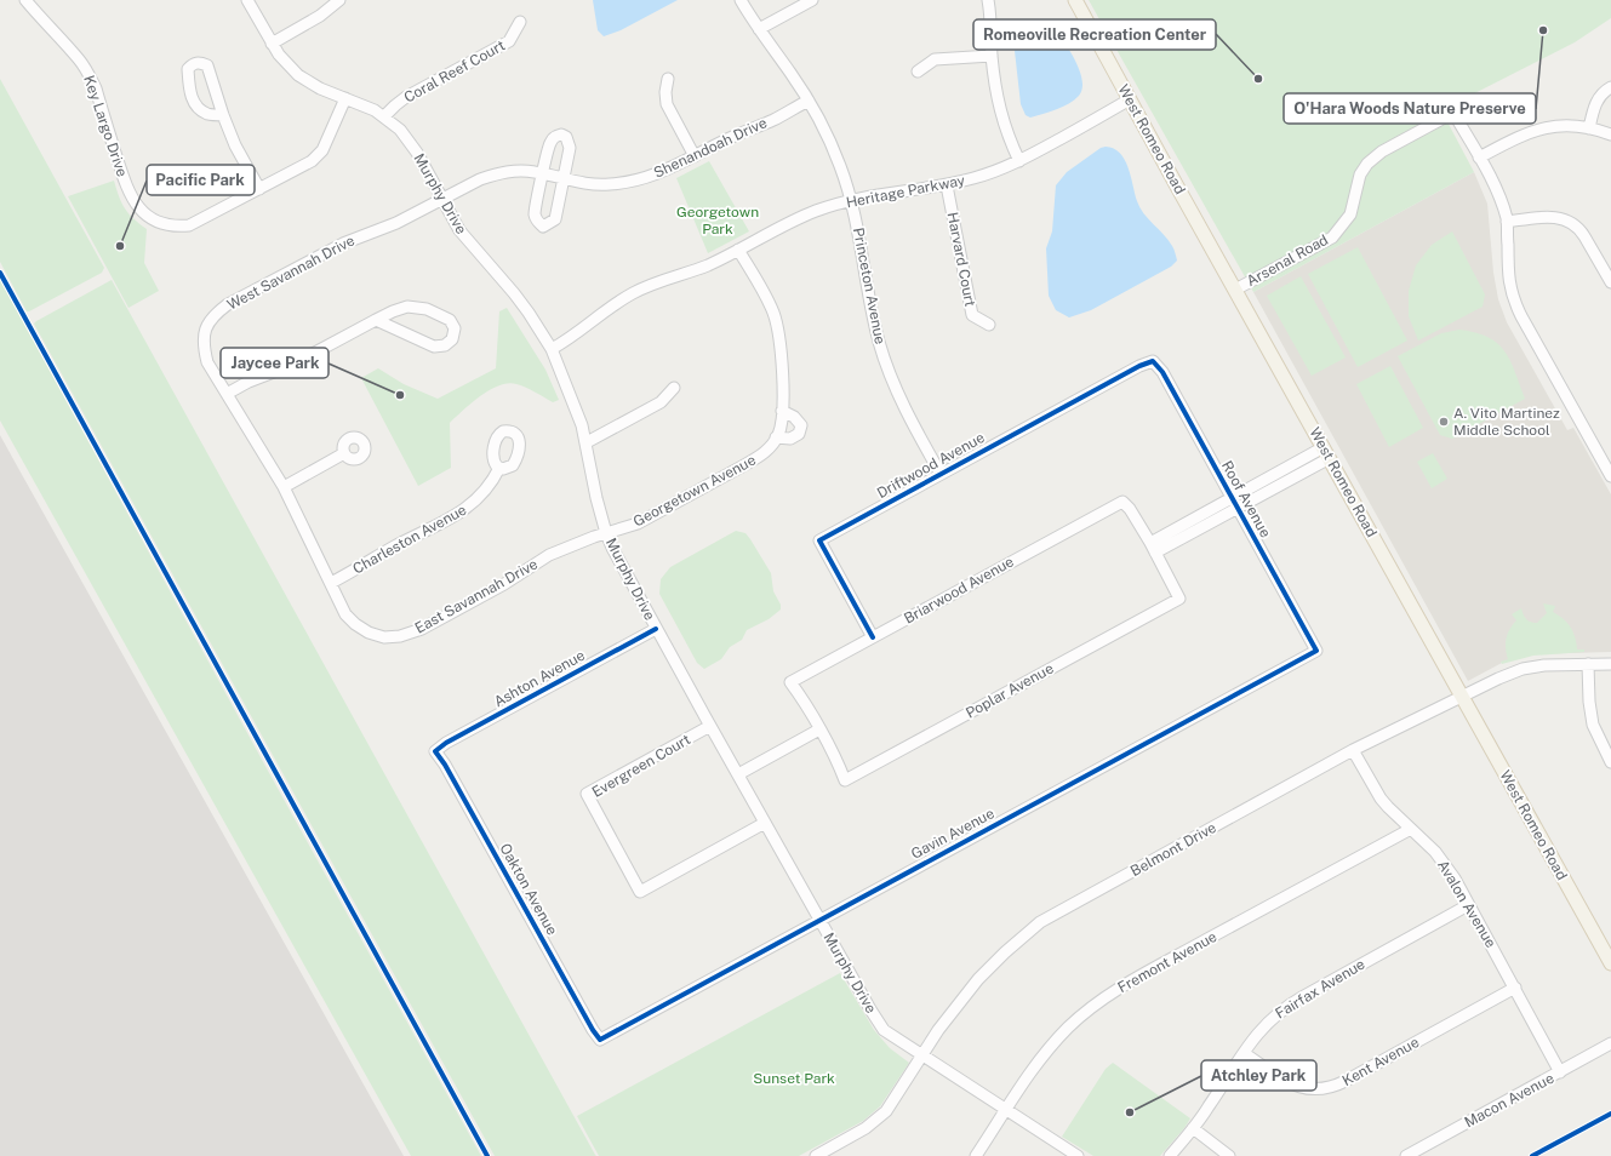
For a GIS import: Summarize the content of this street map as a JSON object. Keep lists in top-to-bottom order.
{
  "streets": {
    "main road": ["West Romeo Road"],
    "street": [
      "Coral Reef Court",
      "Key Largo Drive",
      "Shenandoah Drive",
      "Heritage Parkway",
      "Murphy Drive",
      "Harvard Court",
      "Arsenal Road",
      "West Savannah Drive",
      "Princeton Avenue",
      "Driftwood Avenue",
      "Georgetown Avenue",
      "Roof Avenue",
      "Charleston Avenue",
      "Briarwood Avenue",
      "East Savannah Drive",
      "Ashton Avenue",
      "Poplar Avenue",
      "Evergreen Court",
      "Gavin Avenue",
      "Belmont Drive",
      "Oakton Avenue",
      "Avalon Avenue",
      "Fremont Avenue",
      "Fairfax Avenue",
      "Kent Avenue",
      "Macon Avenue"
    ]
  },
  "crossings": [
    ["Coral Reef Court", "Murphy Drive"],
    ["Key Largo Drive", "Murphy Drive"],
    ["West Romeo Road", "Heritage Parkway"],
    ["West Romeo Road", "Arsenal Road"],
    ["West Romeo Road", "Belmont Drive"],
    ["Shenandoah Drive", "Murphy Drive"],
    ["Shenandoah Drive", "West Savannah Drive"],
    ["Shenandoah Drive", "Princeton Avenue"],
    ["Heritage Parkway", "Murphy Drive"],
    ["Heritage Parkway", "Harvard Court"],
    ["Heritage Parkway", "Princeton Avenue"],
    ["Heritage Parkway", "Georgetown Avenue"],
    ["Murphy Drive", "West Savannah Drive"],
    ["Murphy Drive", "Georgetown Avenue"],
    ["Murphy Drive", "East Savannah Drive"],
    ["Murphy Drive", "Ashton Avenue"],
    ["Murphy Drive", "Evergreen Court"],
    ["Murphy Drive", "Gavin Avenue"],
    ["Murphy Drive", "Belmont Drive"],
    ["Murphy Drive", "Fremont Avenue"],
    ["West Savannah Drive", "East Savannah Drive"],
    ["Princeton Avenue", "Driftwood Avenue"],
    ["Driftwood Avenue", "Roof Avenue"],
    ["Driftwood Avenue", "Briarwood Avenue"],
    ["Georgetown Avenue", "East Savannah Drive"],
    ["Roof Avenue", "Gavin Avenue"],
    ["Charleston Avenue", "East Savannah Drive"],
    ["Briarwood Avenue", "Poplar Avenue"],
    ["Ashton Avenue", "Oakton Avenue"],
    ["Gavin Avenue", "Oakton Avenue"],
    ["Belmont Drive", "Avalon Avenue"],
    ["Avalon Avenue", "Fremont Avenue"],
    ["Avalon Avenue", "Fairfax Avenue"],
    ["Avalon Avenue", "Kent Avenue"],
    ["Avalon Avenue", "Macon Avenue"],
    ["Fairfax Avenue", "Kent Avenue"]
  ],
  "parks": ["Georgetown Park", "Sunset Park"],
  "places": [
    "O'Hara Woods Nature Preserve",
    "Romeoville Recreation Center",
    "Pacific Park",
    "Jaycee Park",
    "A. Vito Martinez Middle School",
    "Atchley Park"
  ]
}
